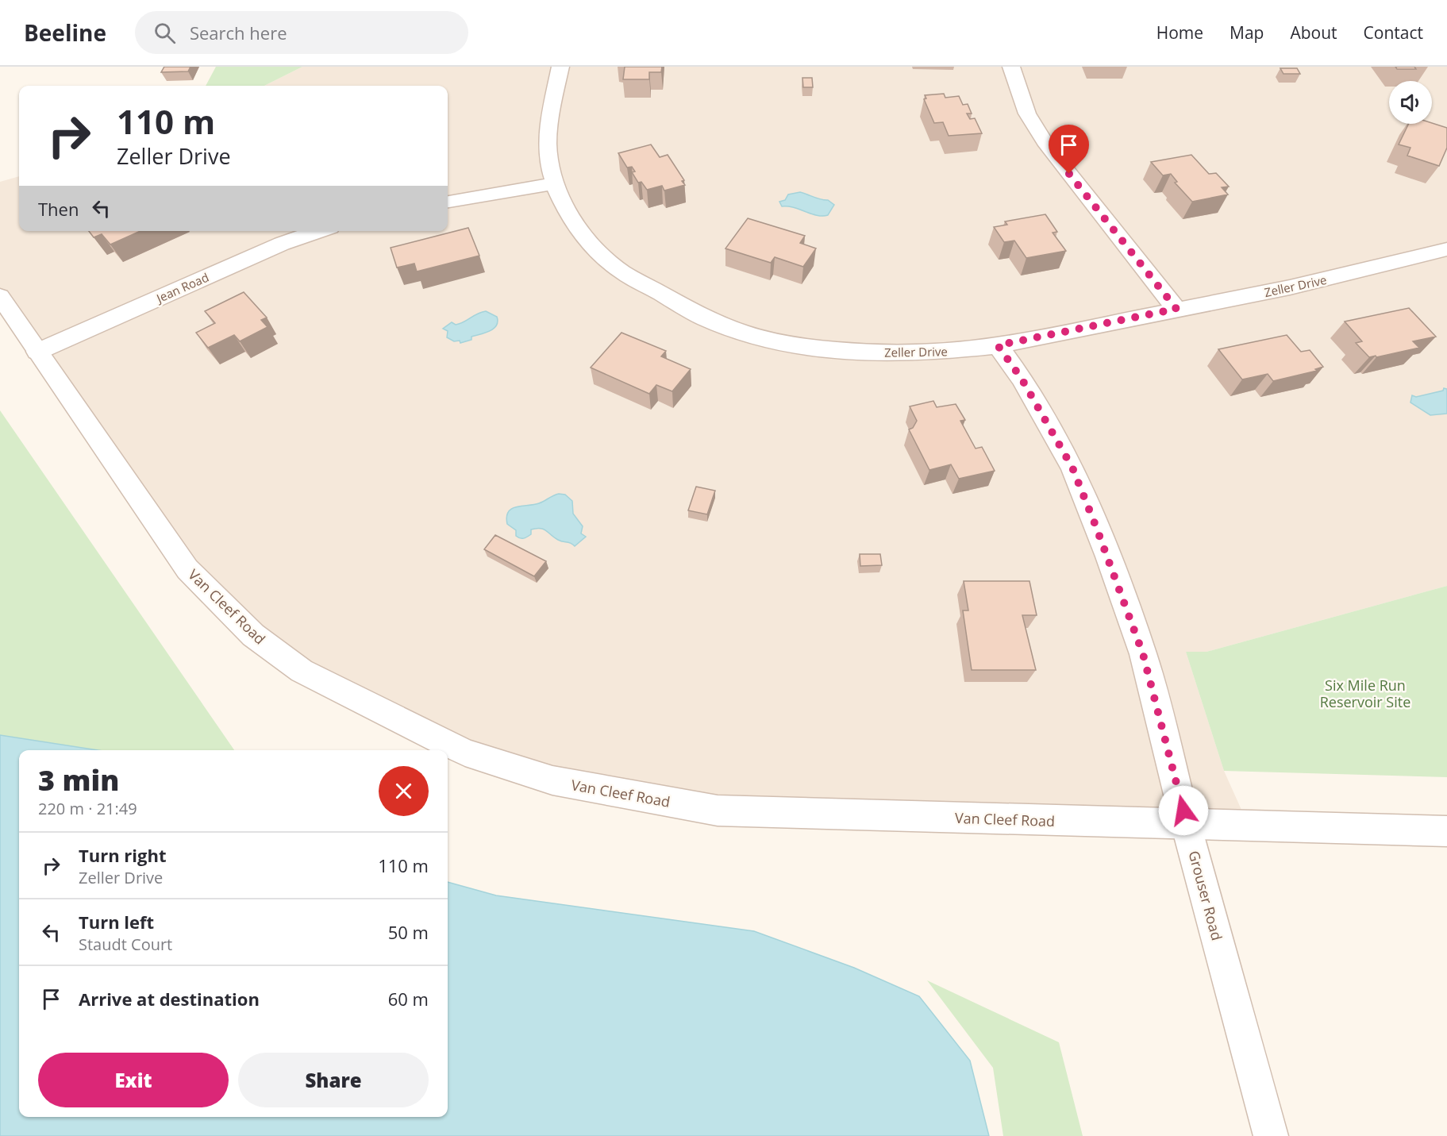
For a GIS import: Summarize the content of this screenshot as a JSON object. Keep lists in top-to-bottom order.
{
  "streets": {
    "street": [
      "Zeller Drive",
      "Jean Road",
      "Van Cleef Road",
      "Grouser Road"
    ]
  },
  "crossings": [
    ["Zeller Drive", "Grouser Road"],
    ["Jean Road", "Van Cleef Road"],
    ["Van Cleef Road", "Grouser Road"]
  ],
  "parks": ["Six Mile Run Reservoir Site"],
  "page": {
    "header": "Beeline",
    "search": "Search here",
    "nav": [
      "Home",
      "Map",
      "About",
      "Contact"
    ],
    "turn": ["110 m", "Zeller Drive"],
    "then": "Then",
    "heading": ["3 min", "220 m · 21:49"],
    "list": [
      {
        "name": "Turn right",
        "note": "Zeller Drive",
        "value": "110 m"
      },
      {
        "name": "Turn left",
        "note": "Staudt Court",
        "value": "50 m"
      },
      {
        "name": "Arrive at destination",
        "value": "60 m"
      }
    ],
    "buttons": ["Exit", "Share"]
  }
}
